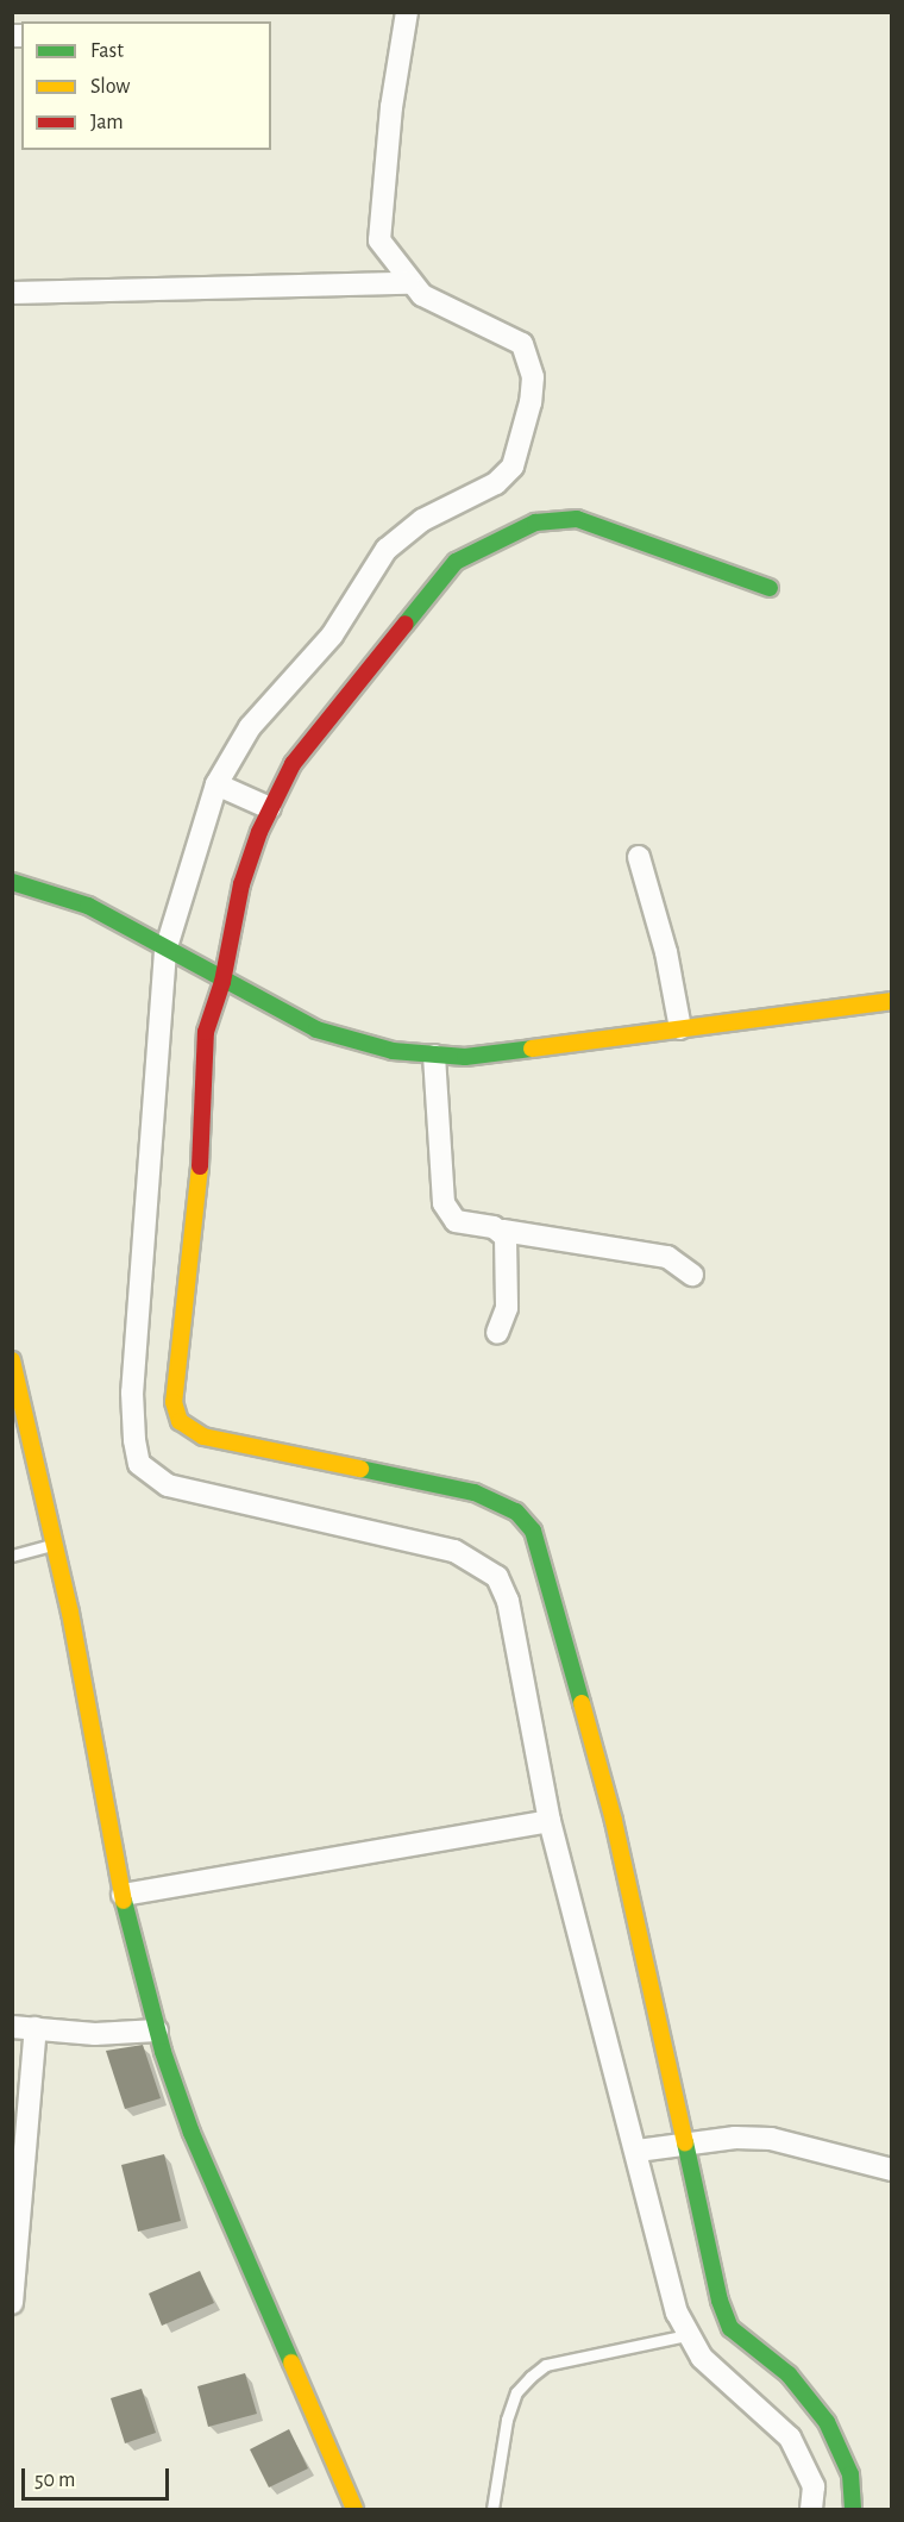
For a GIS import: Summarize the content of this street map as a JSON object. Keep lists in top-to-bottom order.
{
  "legend": ["Fast", "Slow", "Jam"],
  "scale_bar": "50 m"
}
